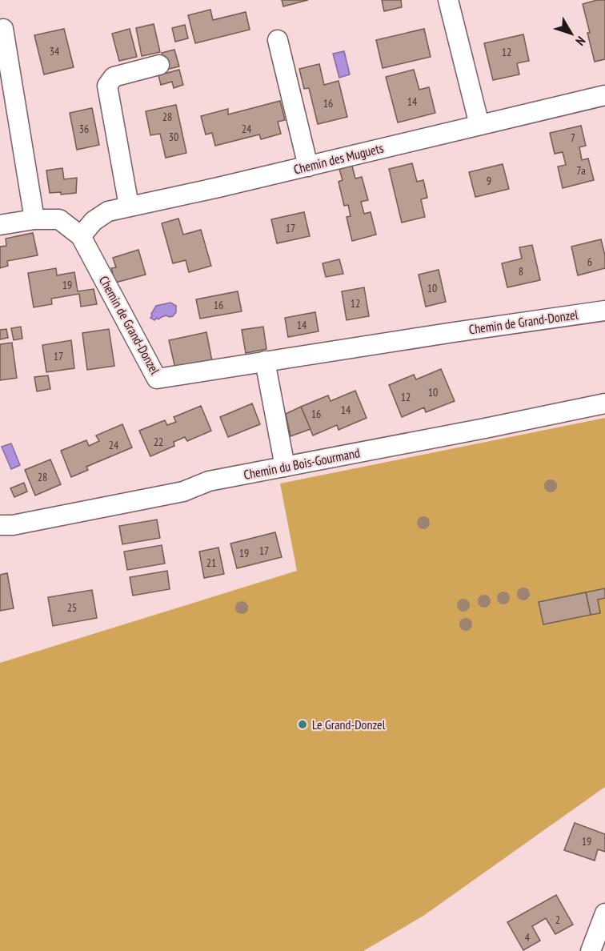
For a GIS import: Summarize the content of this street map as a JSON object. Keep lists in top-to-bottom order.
{
  "streets": {
    "street": ["Chemin des Muguets", "Chemin de Grand-Donzel", "Chemin du Bois-Gourmand"]
  },
  "crossings": [
    ["Chemin des Muguets", "Chemin de Grand-Donzel"]
  ],
  "places": ["Le Grand-Donzel"],
  "house_numbers": [
    "34",
    "12",
    "14",
    "16",
    "28",
    "36",
    "24",
    "30",
    "7",
    "7a",
    "9",
    "17",
    "6",
    "8",
    "19",
    "10",
    "12",
    "16",
    "14",
    "17",
    "10",
    "12",
    "14",
    "16",
    "22",
    "24",
    "28",
    "17",
    "19",
    "21",
    "25",
    "19",
    "2",
    "4"
  ],
  "north": "bottom right"
}
